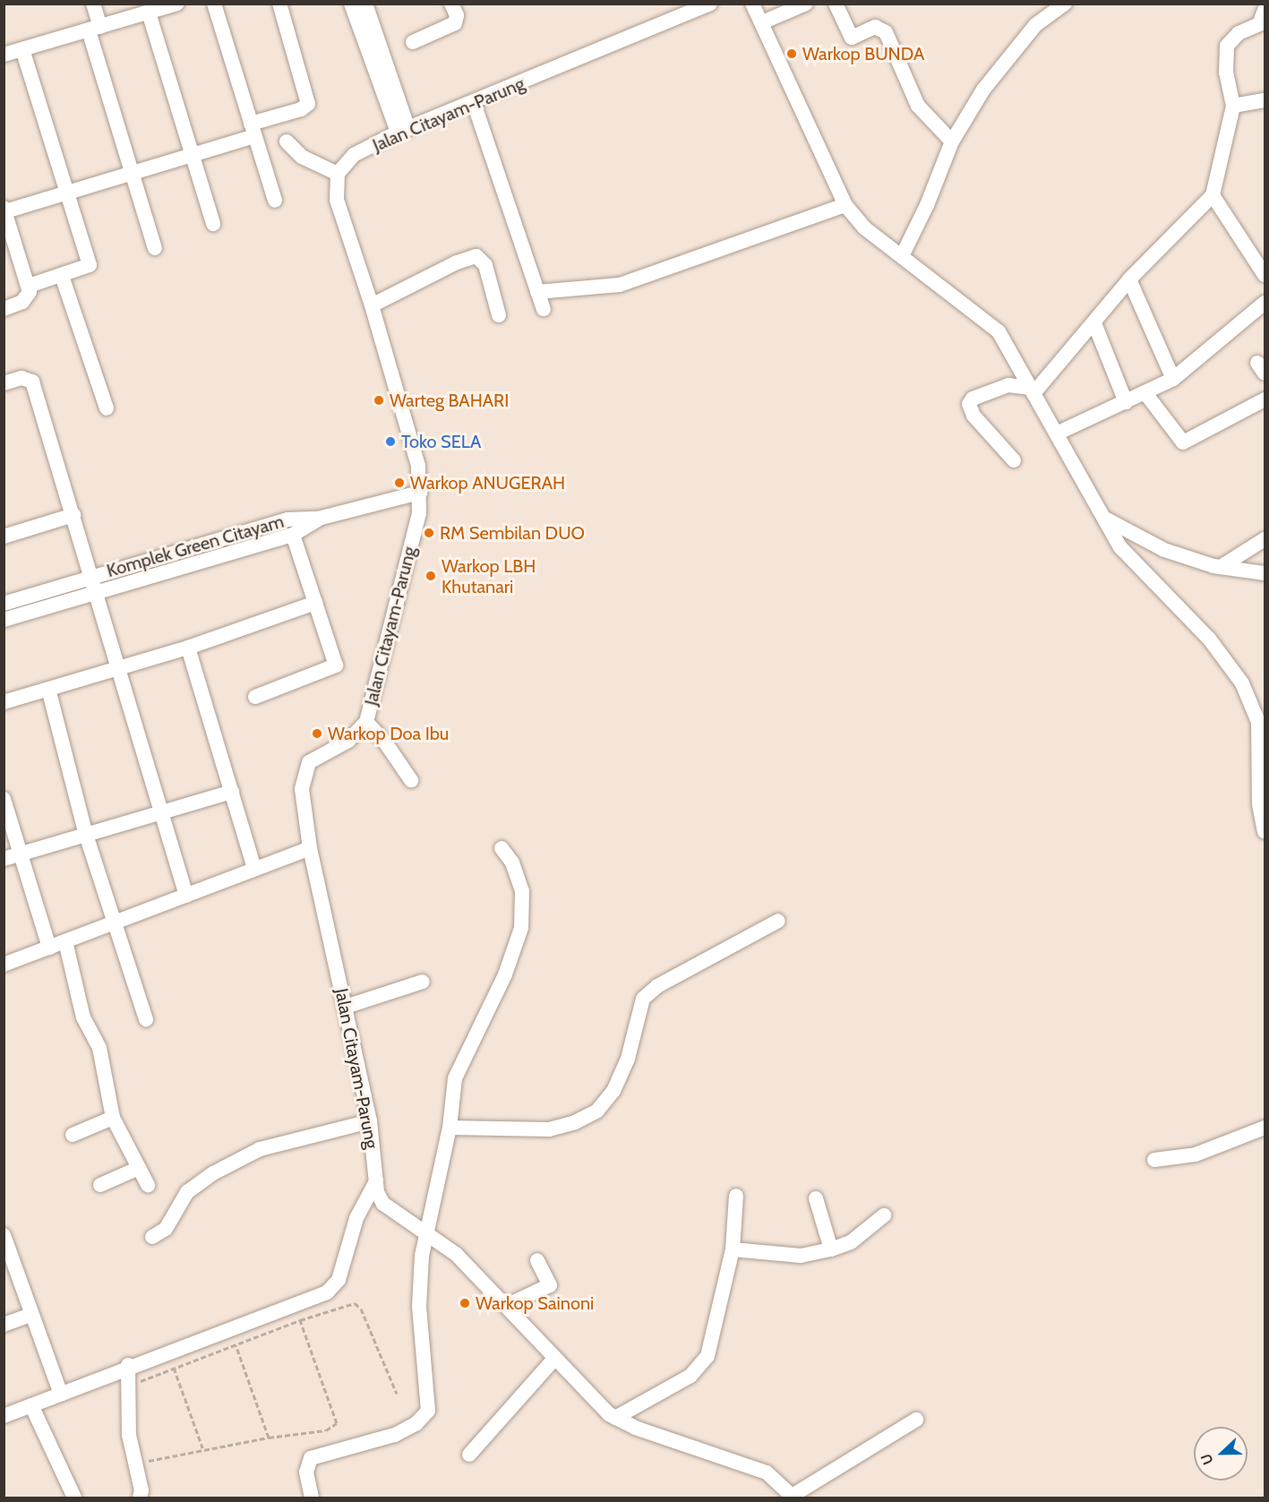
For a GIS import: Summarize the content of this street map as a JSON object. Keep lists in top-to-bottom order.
{
  "streets": {
    "street": ["Jalan Citayam-Parung", "Komplek Green Citayam"]
  },
  "crossings": [
    ["Jalan Citayam-Parung", "Komplek Green Citayam"]
  ],
  "places": [
    "Warkop BUNDA",
    "Warteg BAHARI",
    "Toko SELA",
    "Warkop ANUGERAH",
    "RM Sembilan DUO",
    "Warkop LBH Khutanari",
    "Warkop Doa Ibu",
    "Warkop Sainoni"
  ],
  "north": "left"
}
